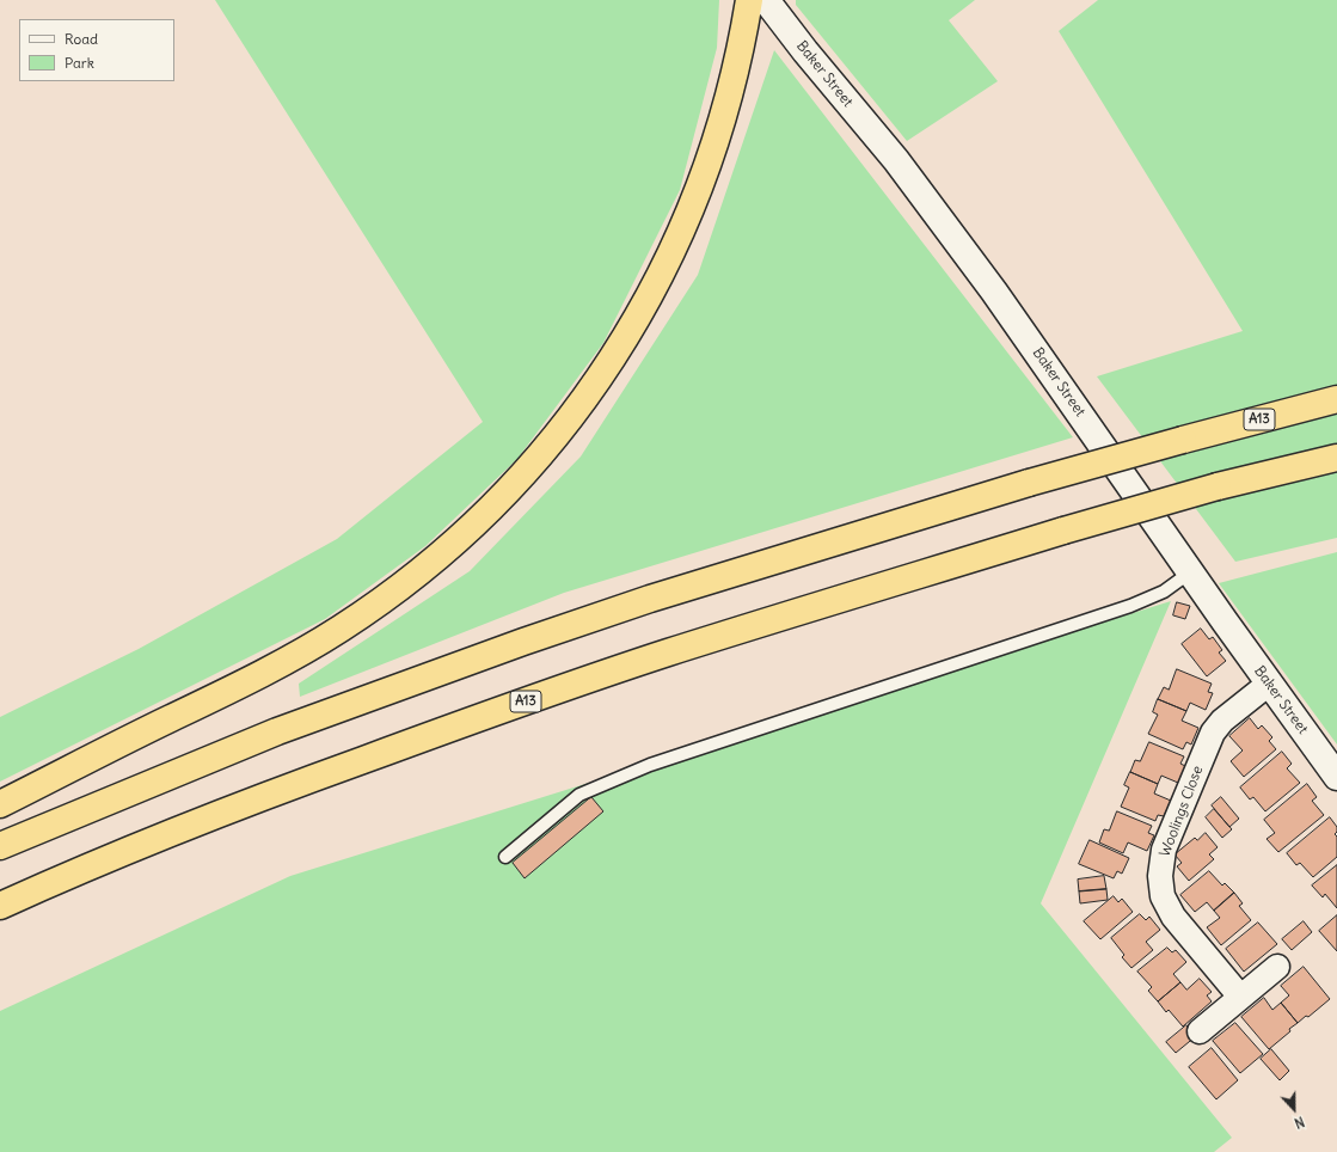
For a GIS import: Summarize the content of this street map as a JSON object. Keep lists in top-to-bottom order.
{
  "streets": {
    "highway": ["A13"],
    "main road": ["Baker Street"],
    "street": ["Woolings Close"]
  },
  "crossings": [
    ["Baker Street", "Woolings Close"]
  ],
  "legend": ["Road", "Park"],
  "north": "bottom"
}
